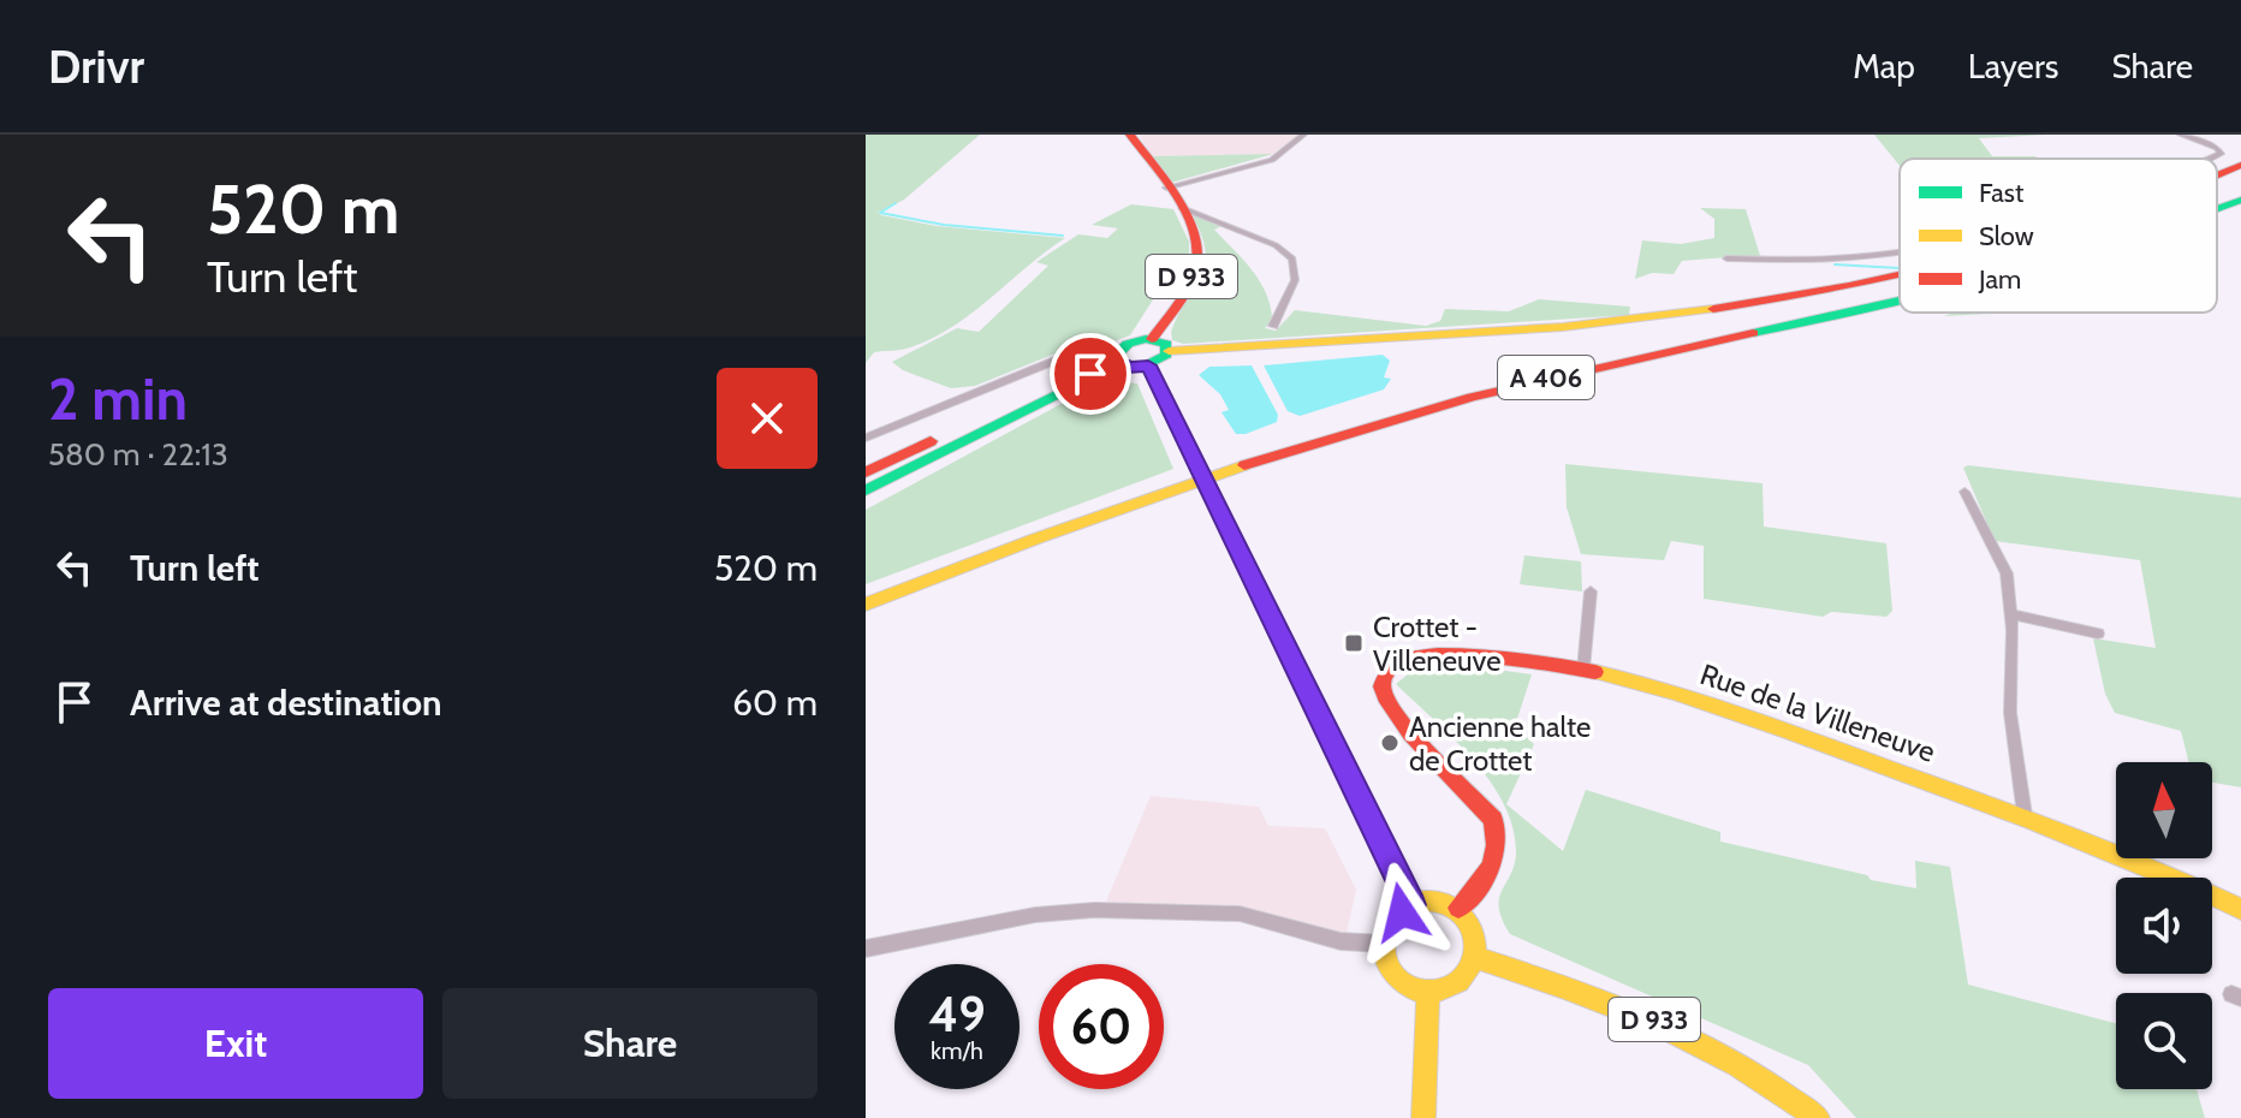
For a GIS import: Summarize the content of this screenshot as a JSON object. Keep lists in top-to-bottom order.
{
  "streets": {
    "main road": ["D 933", "A 406", "Rue de la Villeneuve"]
  },
  "crossings": [
    ["D 933", "Rue de la Villeneuve"]
  ],
  "places": {
    "transit": ["Crottet - Villeneuve"],
    "other": ["Ancienne halte de Crottet"]
  },
  "legend": ["Fast", "Slow", "Jam"],
  "north": "top",
  "page": {
    "header": "Drivr",
    "nav": ["Map", "Layers", "Share"],
    "turn": ["520 m", "Turn left"],
    "heading": ["2 min", "580 m · 22:13"],
    "list": [
      {
        "name": "Turn left",
        "value": "520 m"
      },
      {
        "name": "Arrive at destination",
        "value": "60 m"
      }
    ],
    "speed": "49 km/h",
    "limit": "60",
    "buttons": ["Exit", "Share"]
  }
}
